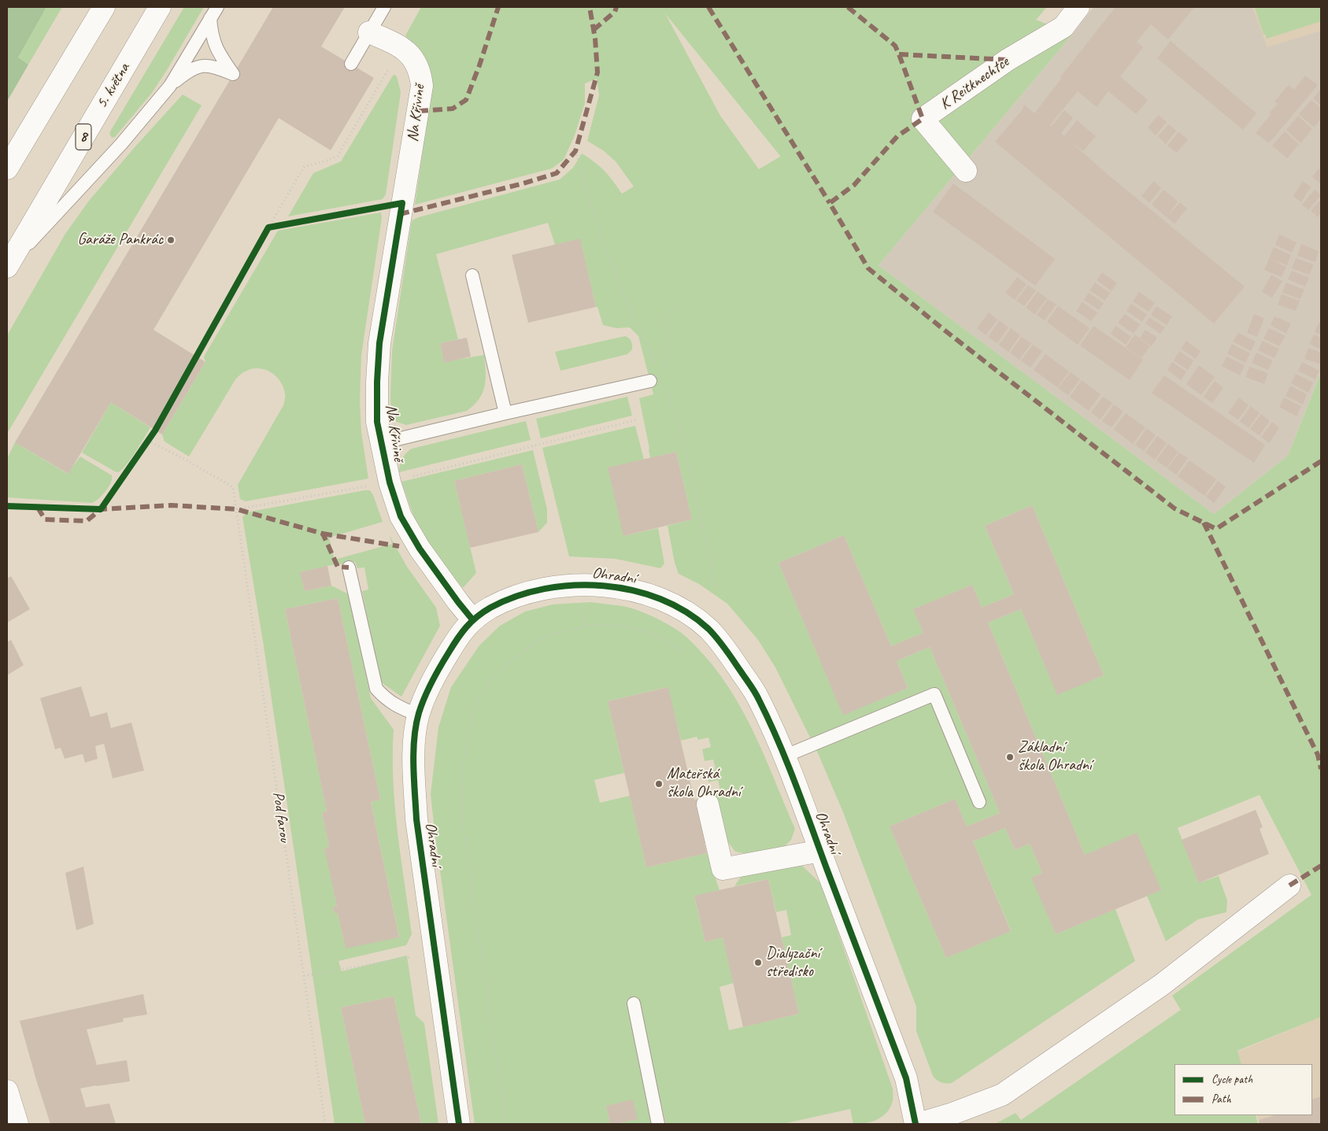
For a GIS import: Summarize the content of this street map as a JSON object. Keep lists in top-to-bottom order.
{
  "streets": {
    "main road": [
      "K Reitknechtce",
      "5. května",
      "Na Křivině",
      "8",
      "Ohradní"
    ],
    "path": ["Pod farou"]
  },
  "crossings": [
    ["Na Křivině", "Ohradní"]
  ],
  "places": [
    "Garáže Pankrác",
    "Základní škola Ohradní",
    "Mateřská škola Ohradní",
    "Dialyzační středisko"
  ],
  "legend": ["Cycle path", "Path"]
}
